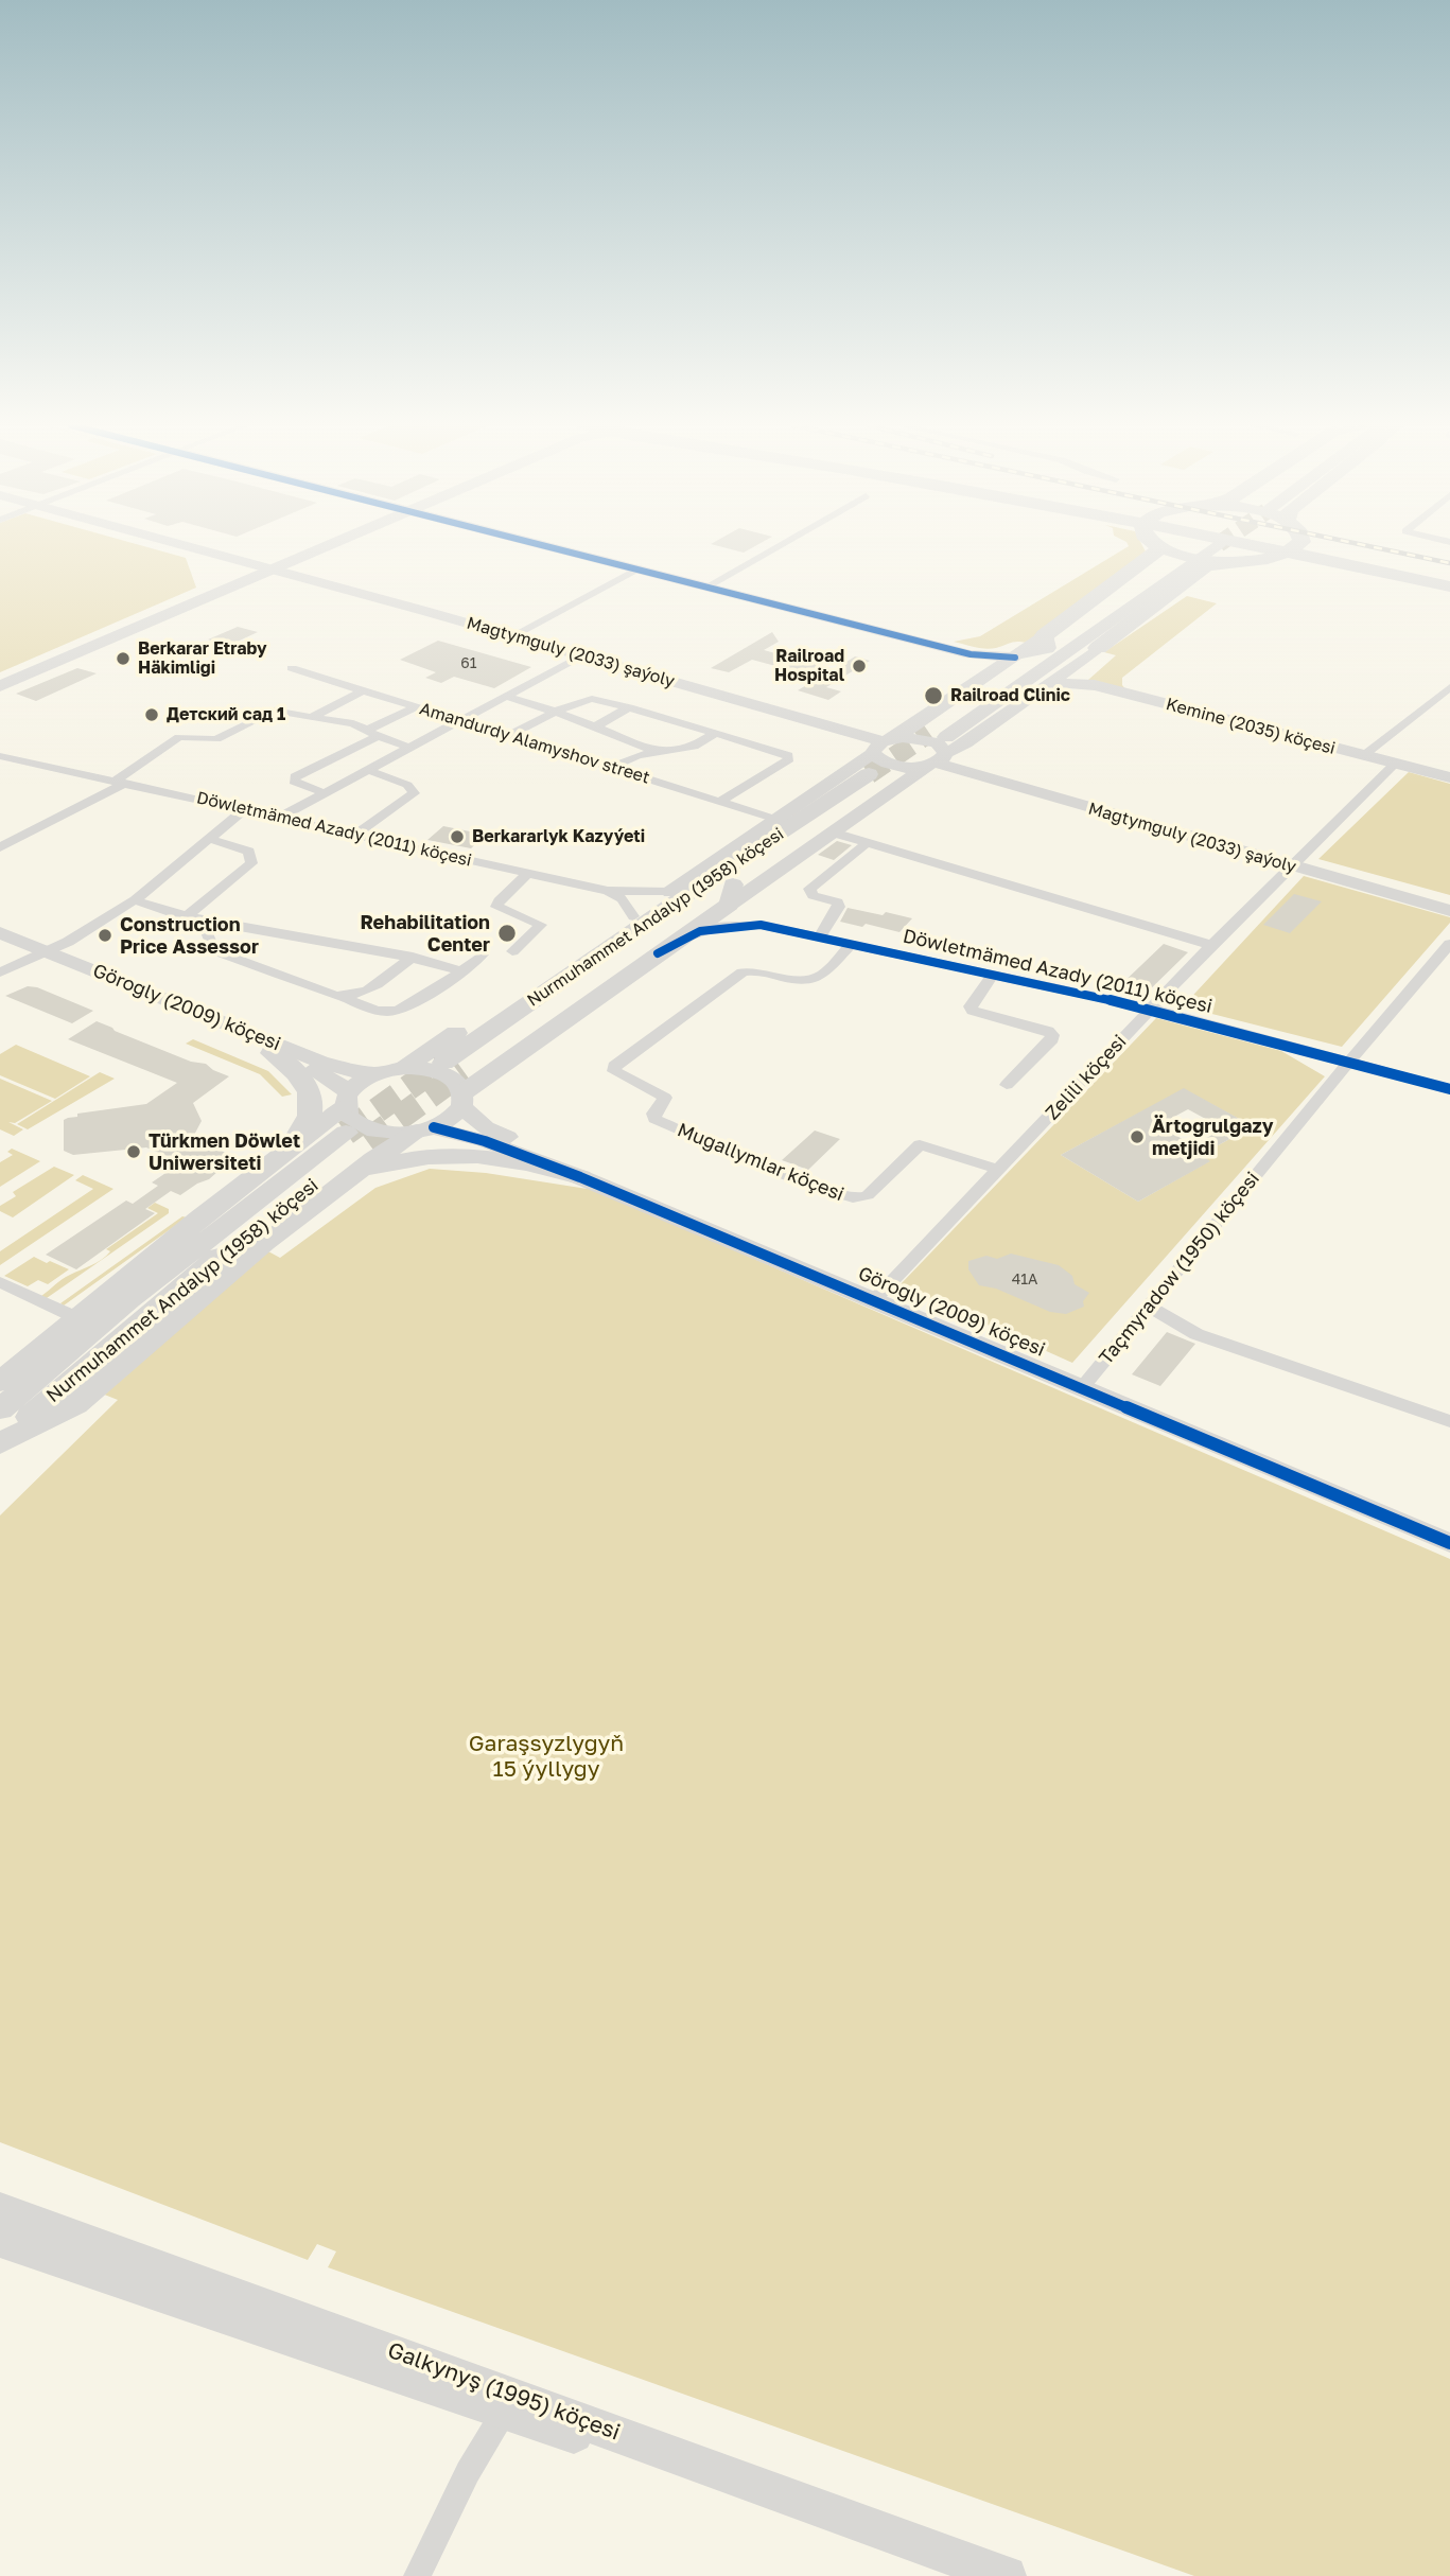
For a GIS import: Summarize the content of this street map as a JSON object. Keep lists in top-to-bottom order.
{
  "streets": {
    "main road": [
      "Magtymguly (2033) şaýoly",
      "Kemine (2035) köçesi",
      "Nurmuhammet Andalyp (1958) köçesi",
      "Görogly (2009) köçesi",
      "Galkynyş (1995) köçesi"
    ],
    "street": [
      "Amandurdy Alamyshov street",
      "Döwletmämed Azady (2011) köçesi",
      "Zelili köçesi",
      "Mugallymlar köçesi",
      "Taçmyradow (1950) köçesi"
    ]
  },
  "crossings": [
    ["Magtymguly (2033) şaýoly", "Nurmuhammet Andalyp (1958) köçesi"],
    ["Magtymguly (2033) şaýoly", "Zelili köçesi"],
    ["Kemine (2035) köçesi", "Zelili köçesi"],
    ["Döwletmämed Azady (2011) köçesi", "Nurmuhammet Andalyp (1958) köçesi"],
    ["Döwletmämed Azady (2011) köçesi", "Zelili köçesi"],
    ["Döwletmämed Azady (2011) köçesi", "Mugallymlar köçesi"],
    ["Döwletmämed Azady (2011) köçesi", "Taçmyradow (1950) köçesi"],
    ["Nurmuhammet Andalyp (1958) köçesi", "Görogly (2009) köçesi"],
    ["Görogly (2009) köçesi", "Zelili köçesi"],
    ["Görogly (2009) köçesi", "Taçmyradow (1950) köçesi"],
    ["Zelili köçesi", "Mugallymlar köçesi"]
  ],
  "parks": ["Garaşsyzlygyň 15 ýyllygy"],
  "places": [
    "Berkarar Etraby Häkimligi",
    "Railroad Hospital",
    "Railroad Clinic",
    "Детский сад 1",
    "Berkararlyk Kazyýeti",
    "Rehabilitation Center",
    "Construction Price Assessor",
    "Ärtogrulgazy metjidi",
    "Türkmen Döwlet Uniwersiteti"
  ],
  "house_numbers": ["61", "41A"]
}
